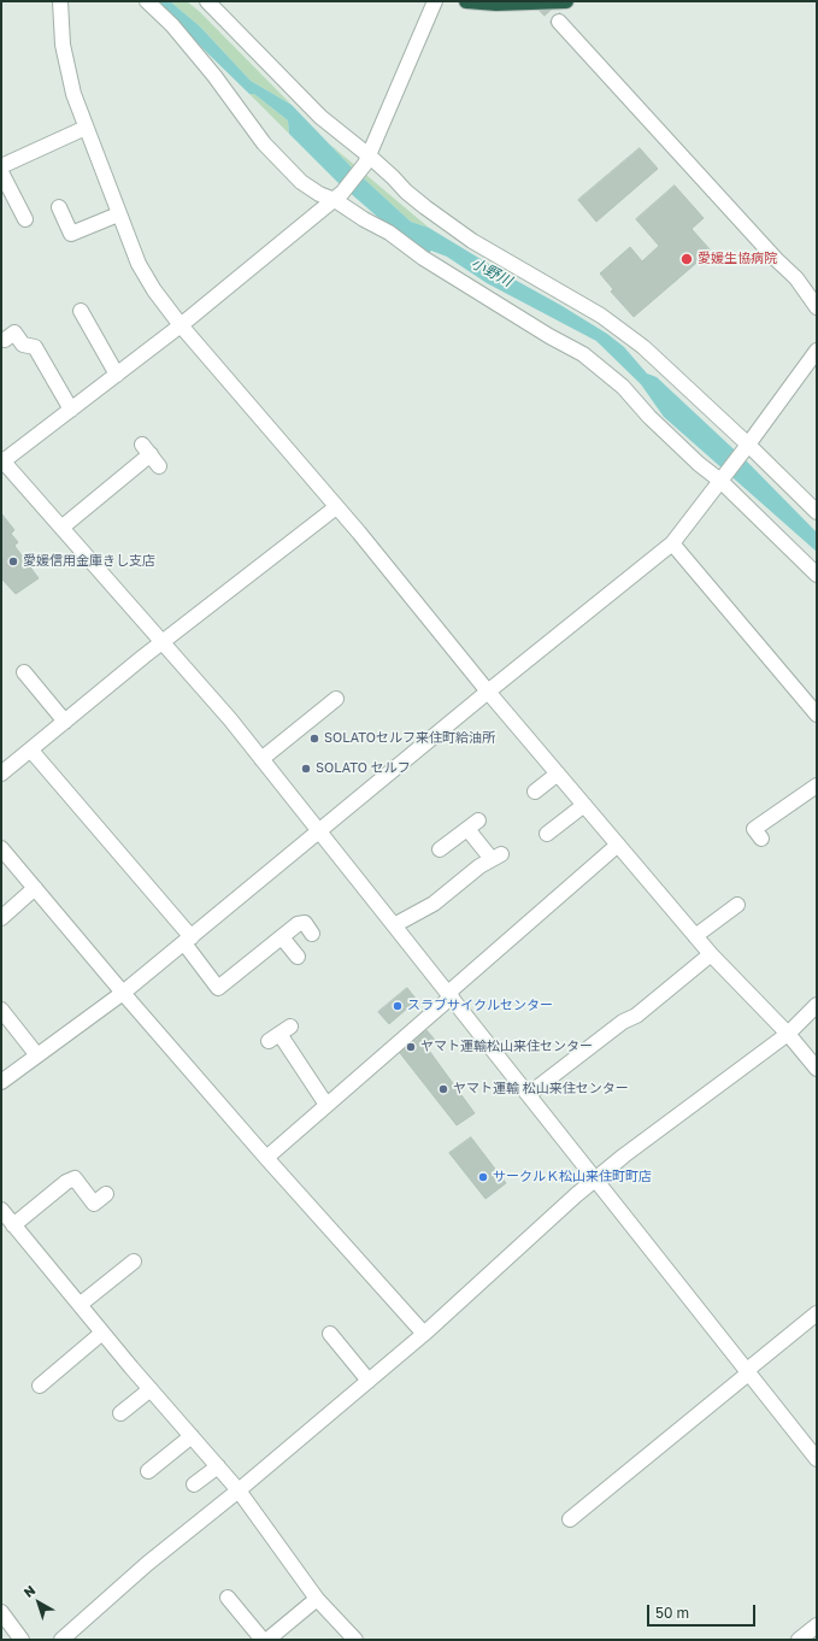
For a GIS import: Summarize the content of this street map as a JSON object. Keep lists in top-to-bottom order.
{
  "water": ["小野川"],
  "places": [
    "愛媛生協病院",
    "愛媛信用金庫きし支店",
    "SOLATOセルフ来住町給油所",
    "SOLATO セルフ",
    "スラブサイクルセンター",
    "ヤマト運輸松山来住センター",
    "ヤマト運輸 松山来住センター",
    "サークルＫ松山来住町町店"
  ],
  "scale_bar": "50 m",
  "north": "top left"
}
